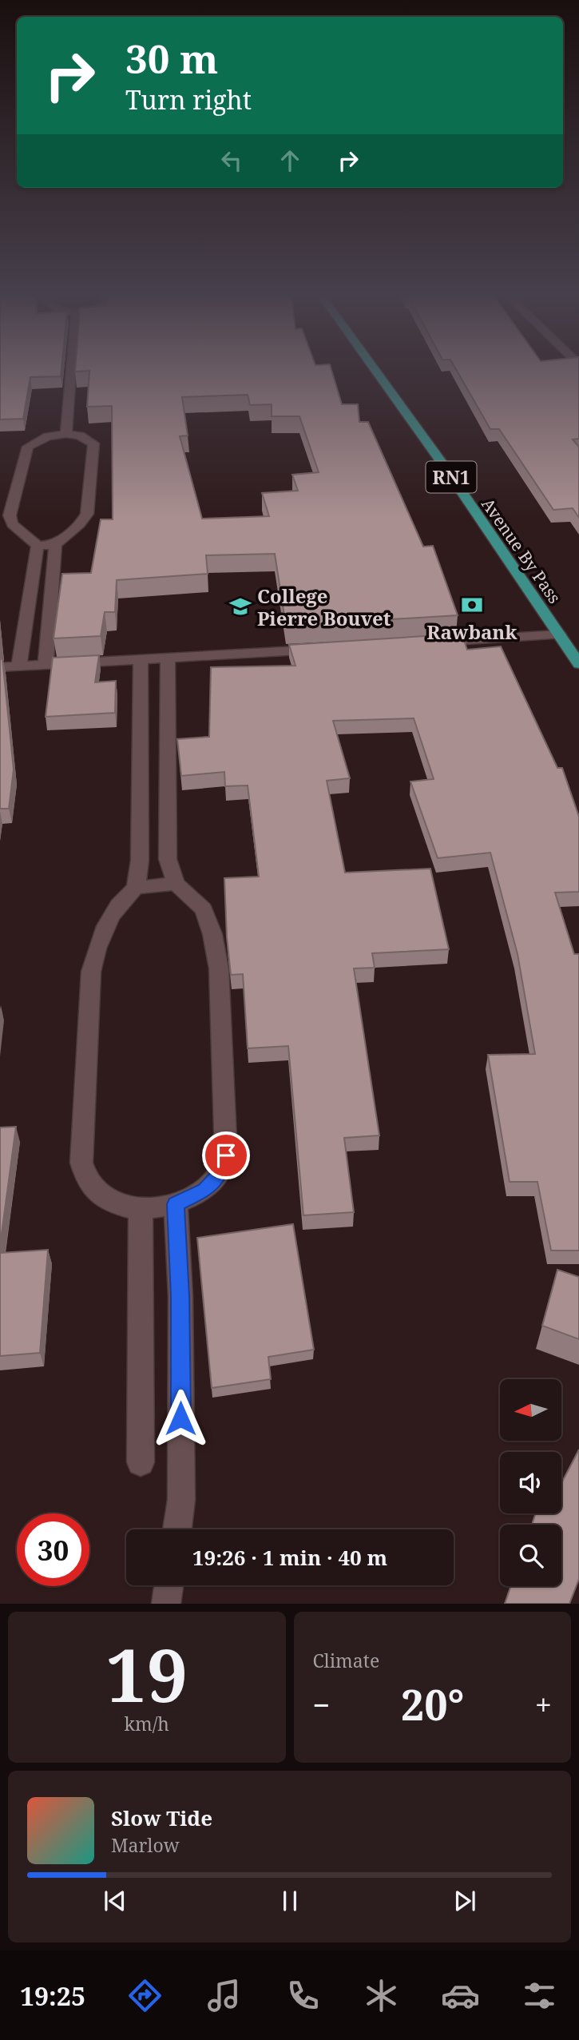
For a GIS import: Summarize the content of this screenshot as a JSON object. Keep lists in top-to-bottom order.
{
  "streets": {
    "highway": ["RN1", "Avenue By Pass"]
  },
  "places": {
    "bank": ["Rawbank"],
    "school or university": ["College Pierre Bouvet"]
  },
  "north": "left",
  "page": {
    "turn": ["30 m", "Turn right"],
    "limit": "30",
    "trip": "19:26 · 1 min · 40 m",
    "tile": [
      ["19", "km/h"],
      "Climate"
    ],
    "heat": ["−", "20°", "+"],
    "song": ["Slow Tide", "Marlow"],
    "tabs": "19:25"
  }
}
